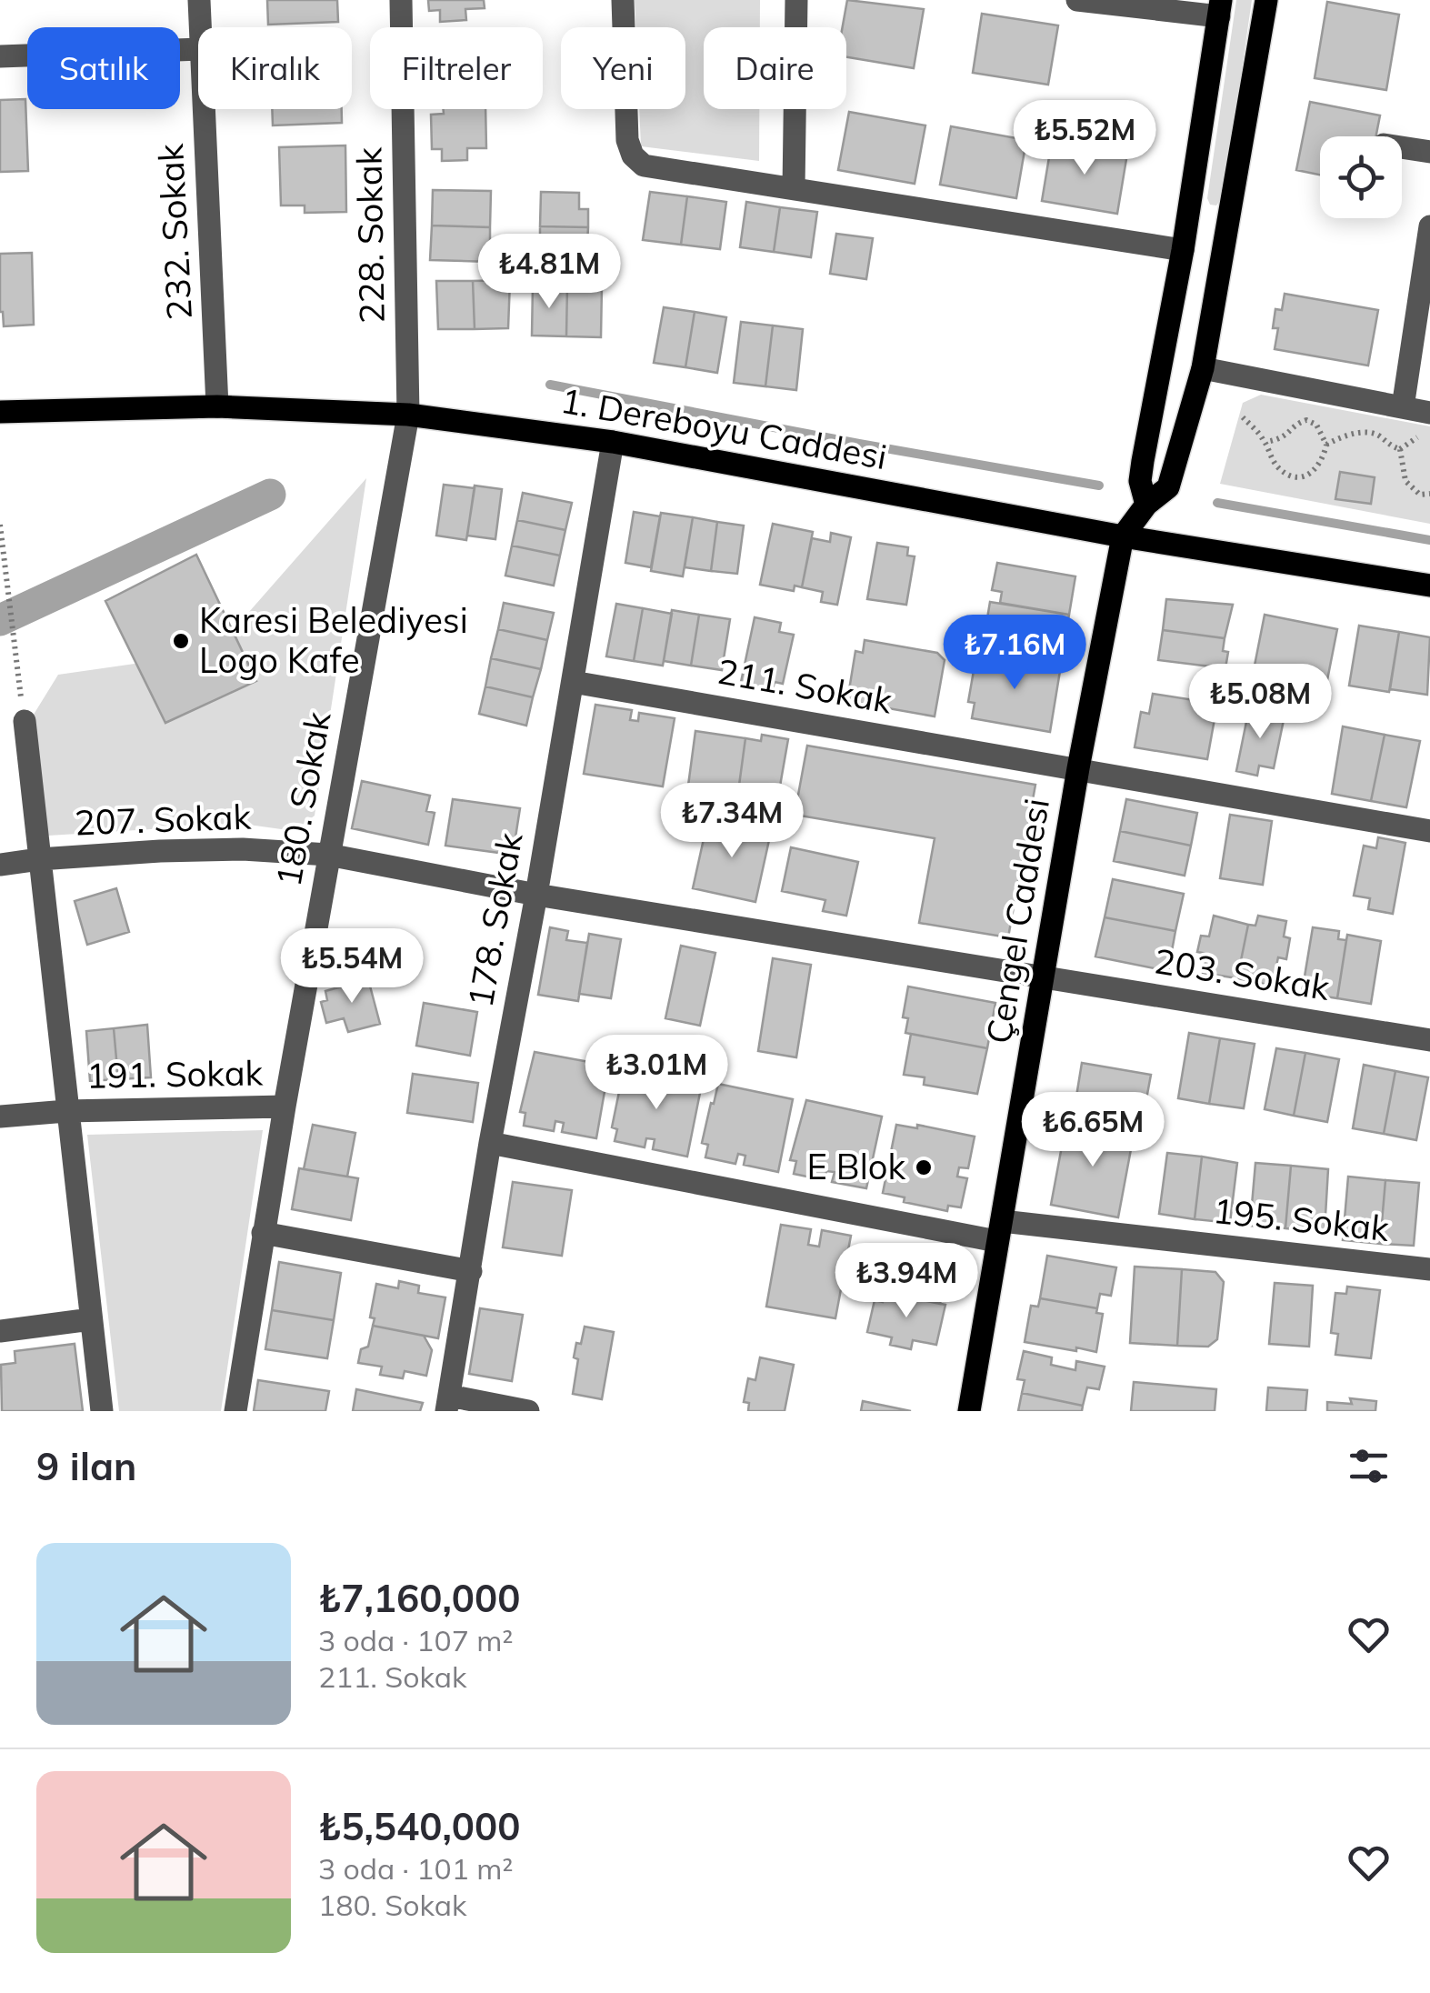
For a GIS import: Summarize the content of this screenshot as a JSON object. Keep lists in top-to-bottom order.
{
  "streets": {
    "main road": ["1. Dereboyu Caddesi", "Çengel Caddesi"],
    "street": [
      "232. Sokak",
      "228. Sokak",
      "211. Sokak",
      "180. Sokak",
      "207. Sokak",
      "178. Sokak",
      "203. Sokak",
      "191. Sokak",
      "195. Sokak"
    ]
  },
  "crossings": [
    ["232. Sokak", "1. Dereboyu Caddesi"],
    ["228. Sokak", "1. Dereboyu Caddesi"],
    ["228. Sokak", "180. Sokak"],
    ["1. Dereboyu Caddesi", "180. Sokak"],
    ["1. Dereboyu Caddesi", "178. Sokak"],
    ["1. Dereboyu Caddesi", "Çengel Caddesi"],
    ["211. Sokak", "178. Sokak"],
    ["211. Sokak", "Çengel Caddesi"],
    ["180. Sokak", "207. Sokak"],
    ["180. Sokak", "191. Sokak"],
    ["207. Sokak", "178. Sokak"],
    ["207. Sokak", "203. Sokak"],
    ["178. Sokak", "203. Sokak"],
    ["178. Sokak", "195. Sokak"],
    ["Çengel Caddesi", "203. Sokak"],
    ["Çengel Caddesi", "195. Sokak"]
  ],
  "places": ["Karesi Belediyesi Logo Kafe", "E Blok"],
  "page": {
    "chip": [
      "Satılık",
      "Kiralık",
      "Filtreler",
      "Yeni",
      "Daire"
    ],
    "price": [
      "₺5.52M",
      "₺4.81M",
      "₺7.16M",
      "₺5.08M",
      "₺7.34M",
      "₺5.54M",
      "₺3.01M",
      "₺6.65M",
      "₺3.94M"
    ],
    "heading": "9 ilan",
    "list": [
      {
        "name": "₺7,160,000",
        "note": "3 oda · 107 m² · 211. Sokak"
      },
      {
        "name": "₺5,540,000",
        "note": "3 oda · 101 m² · 180. Sokak"
      }
    ]
  }
}
